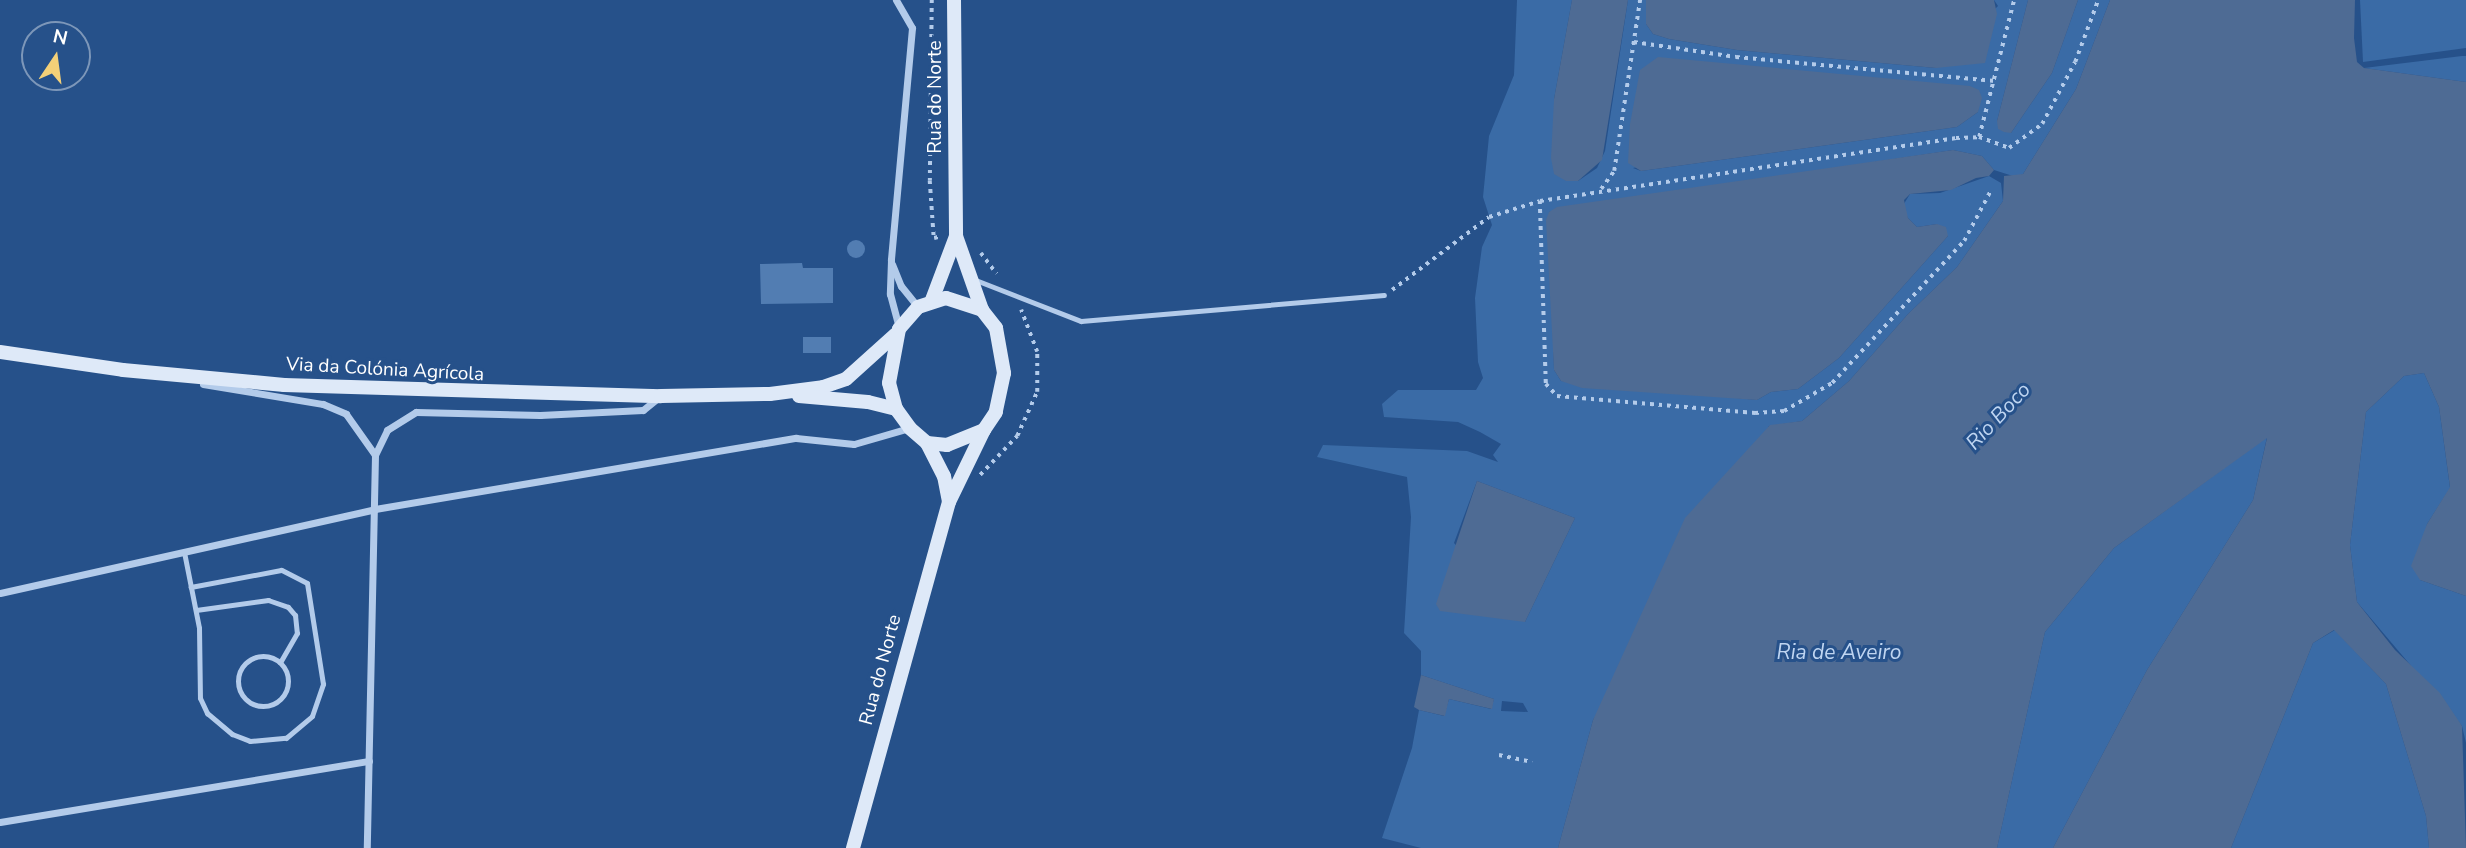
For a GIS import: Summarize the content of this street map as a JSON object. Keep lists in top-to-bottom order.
{
  "streets": {
    "main road": ["Rua do Norte", "Via da Colónia Agrícola"]
  },
  "crossings": [
    ["Rua do Norte", "Via da Colónia Agrícola"]
  ],
  "water": ["Rio Boco", "Ria de Aveiro"],
  "north": "top"
}
